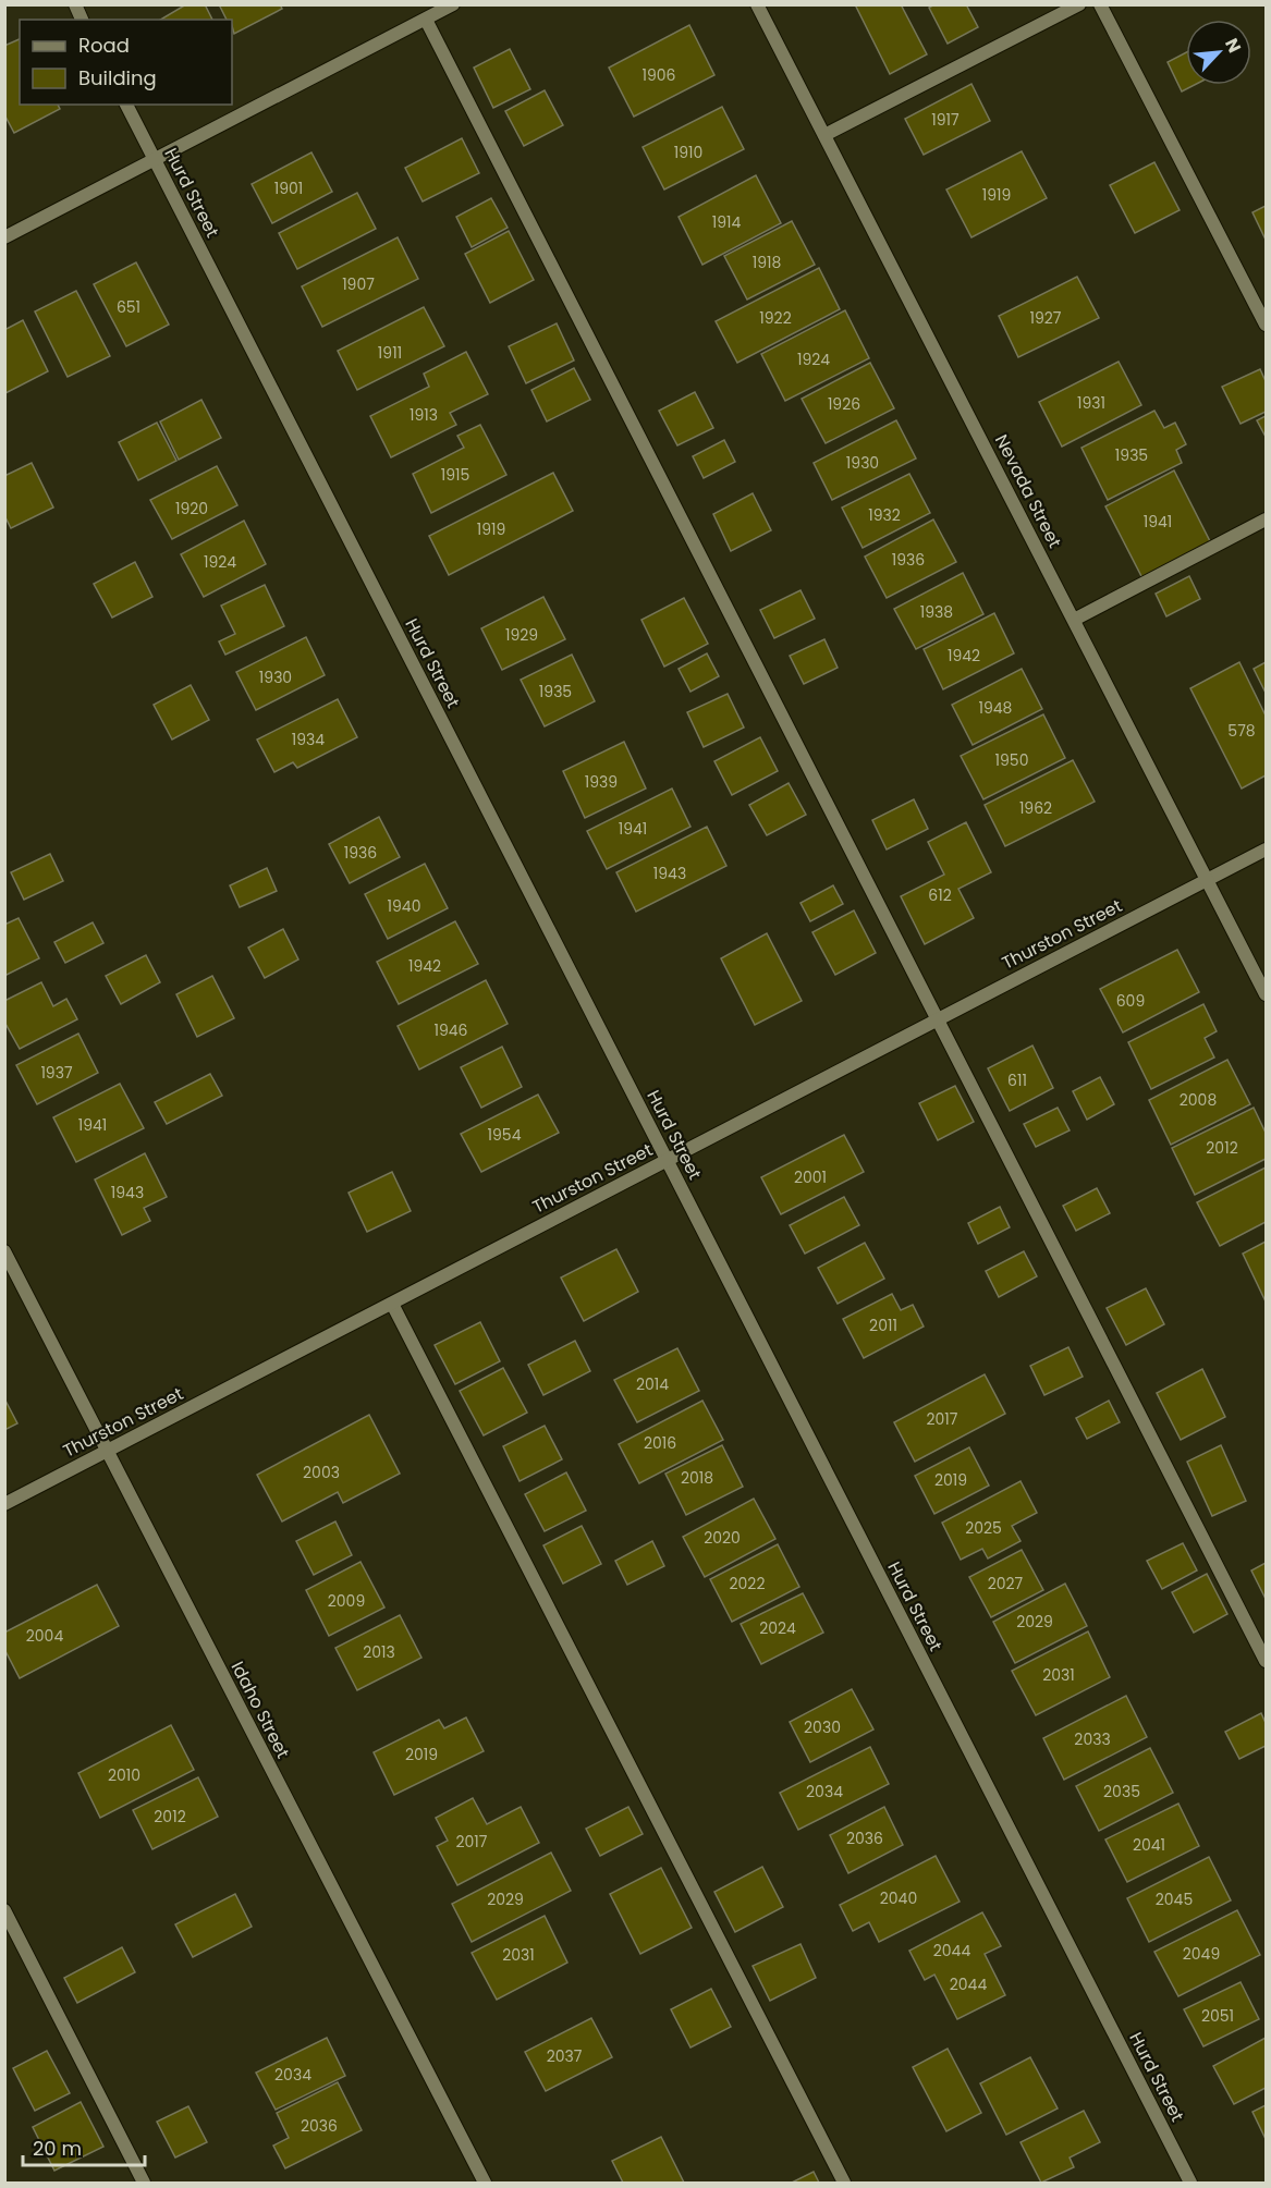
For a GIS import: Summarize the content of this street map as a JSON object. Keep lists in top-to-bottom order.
{
  "streets": {
    "street": [
      "Hurd Street",
      "Nevada Street",
      "Thurston Street",
      "Idaho Street"
    ]
  },
  "crossings": [
    ["Hurd Street", "Thurston Street"],
    ["Nevada Street", "Thurston Street"],
    ["Thurston Street", "Idaho Street"]
  ],
  "house_numbers": [
    "1906",
    "1917",
    "1910",
    "1901",
    "1919",
    "1914",
    "1918",
    "1907",
    "651",
    "1922",
    "1927",
    "1911",
    "1924",
    "1931",
    "1926",
    "1913",
    "1935",
    "1930",
    "1915",
    "1920",
    "1932",
    "1941",
    "1919",
    "1936",
    "1924",
    "1938",
    "1929",
    "1942",
    "1930",
    "1935",
    "1948",
    "578",
    "1934",
    "1950",
    "1939",
    "1962",
    "1941",
    "1936",
    "1943",
    "612",
    "1940",
    "1942",
    "609",
    "1946",
    "1937",
    "611",
    "2008",
    "1941",
    "1954",
    "2012",
    "2001",
    "1943",
    "2011",
    "2014",
    "2017",
    "2016",
    "2003",
    "2018",
    "2019",
    "2025",
    "2020",
    "2022",
    "2027",
    "2009",
    "2029",
    "2024",
    "2004",
    "2013",
    "2031",
    "2030",
    "2033",
    "2019",
    "2010",
    "2034",
    "2035",
    "2012",
    "2036",
    "2017",
    "2041",
    "2040",
    "2029",
    "2045",
    "2044",
    "2049",
    "2031",
    "2044",
    "2051",
    "2037",
    "2034",
    "2036"
  ],
  "legend": ["Road", "Building"],
  "scale_bar": "20 m",
  "north": "top right"
}
